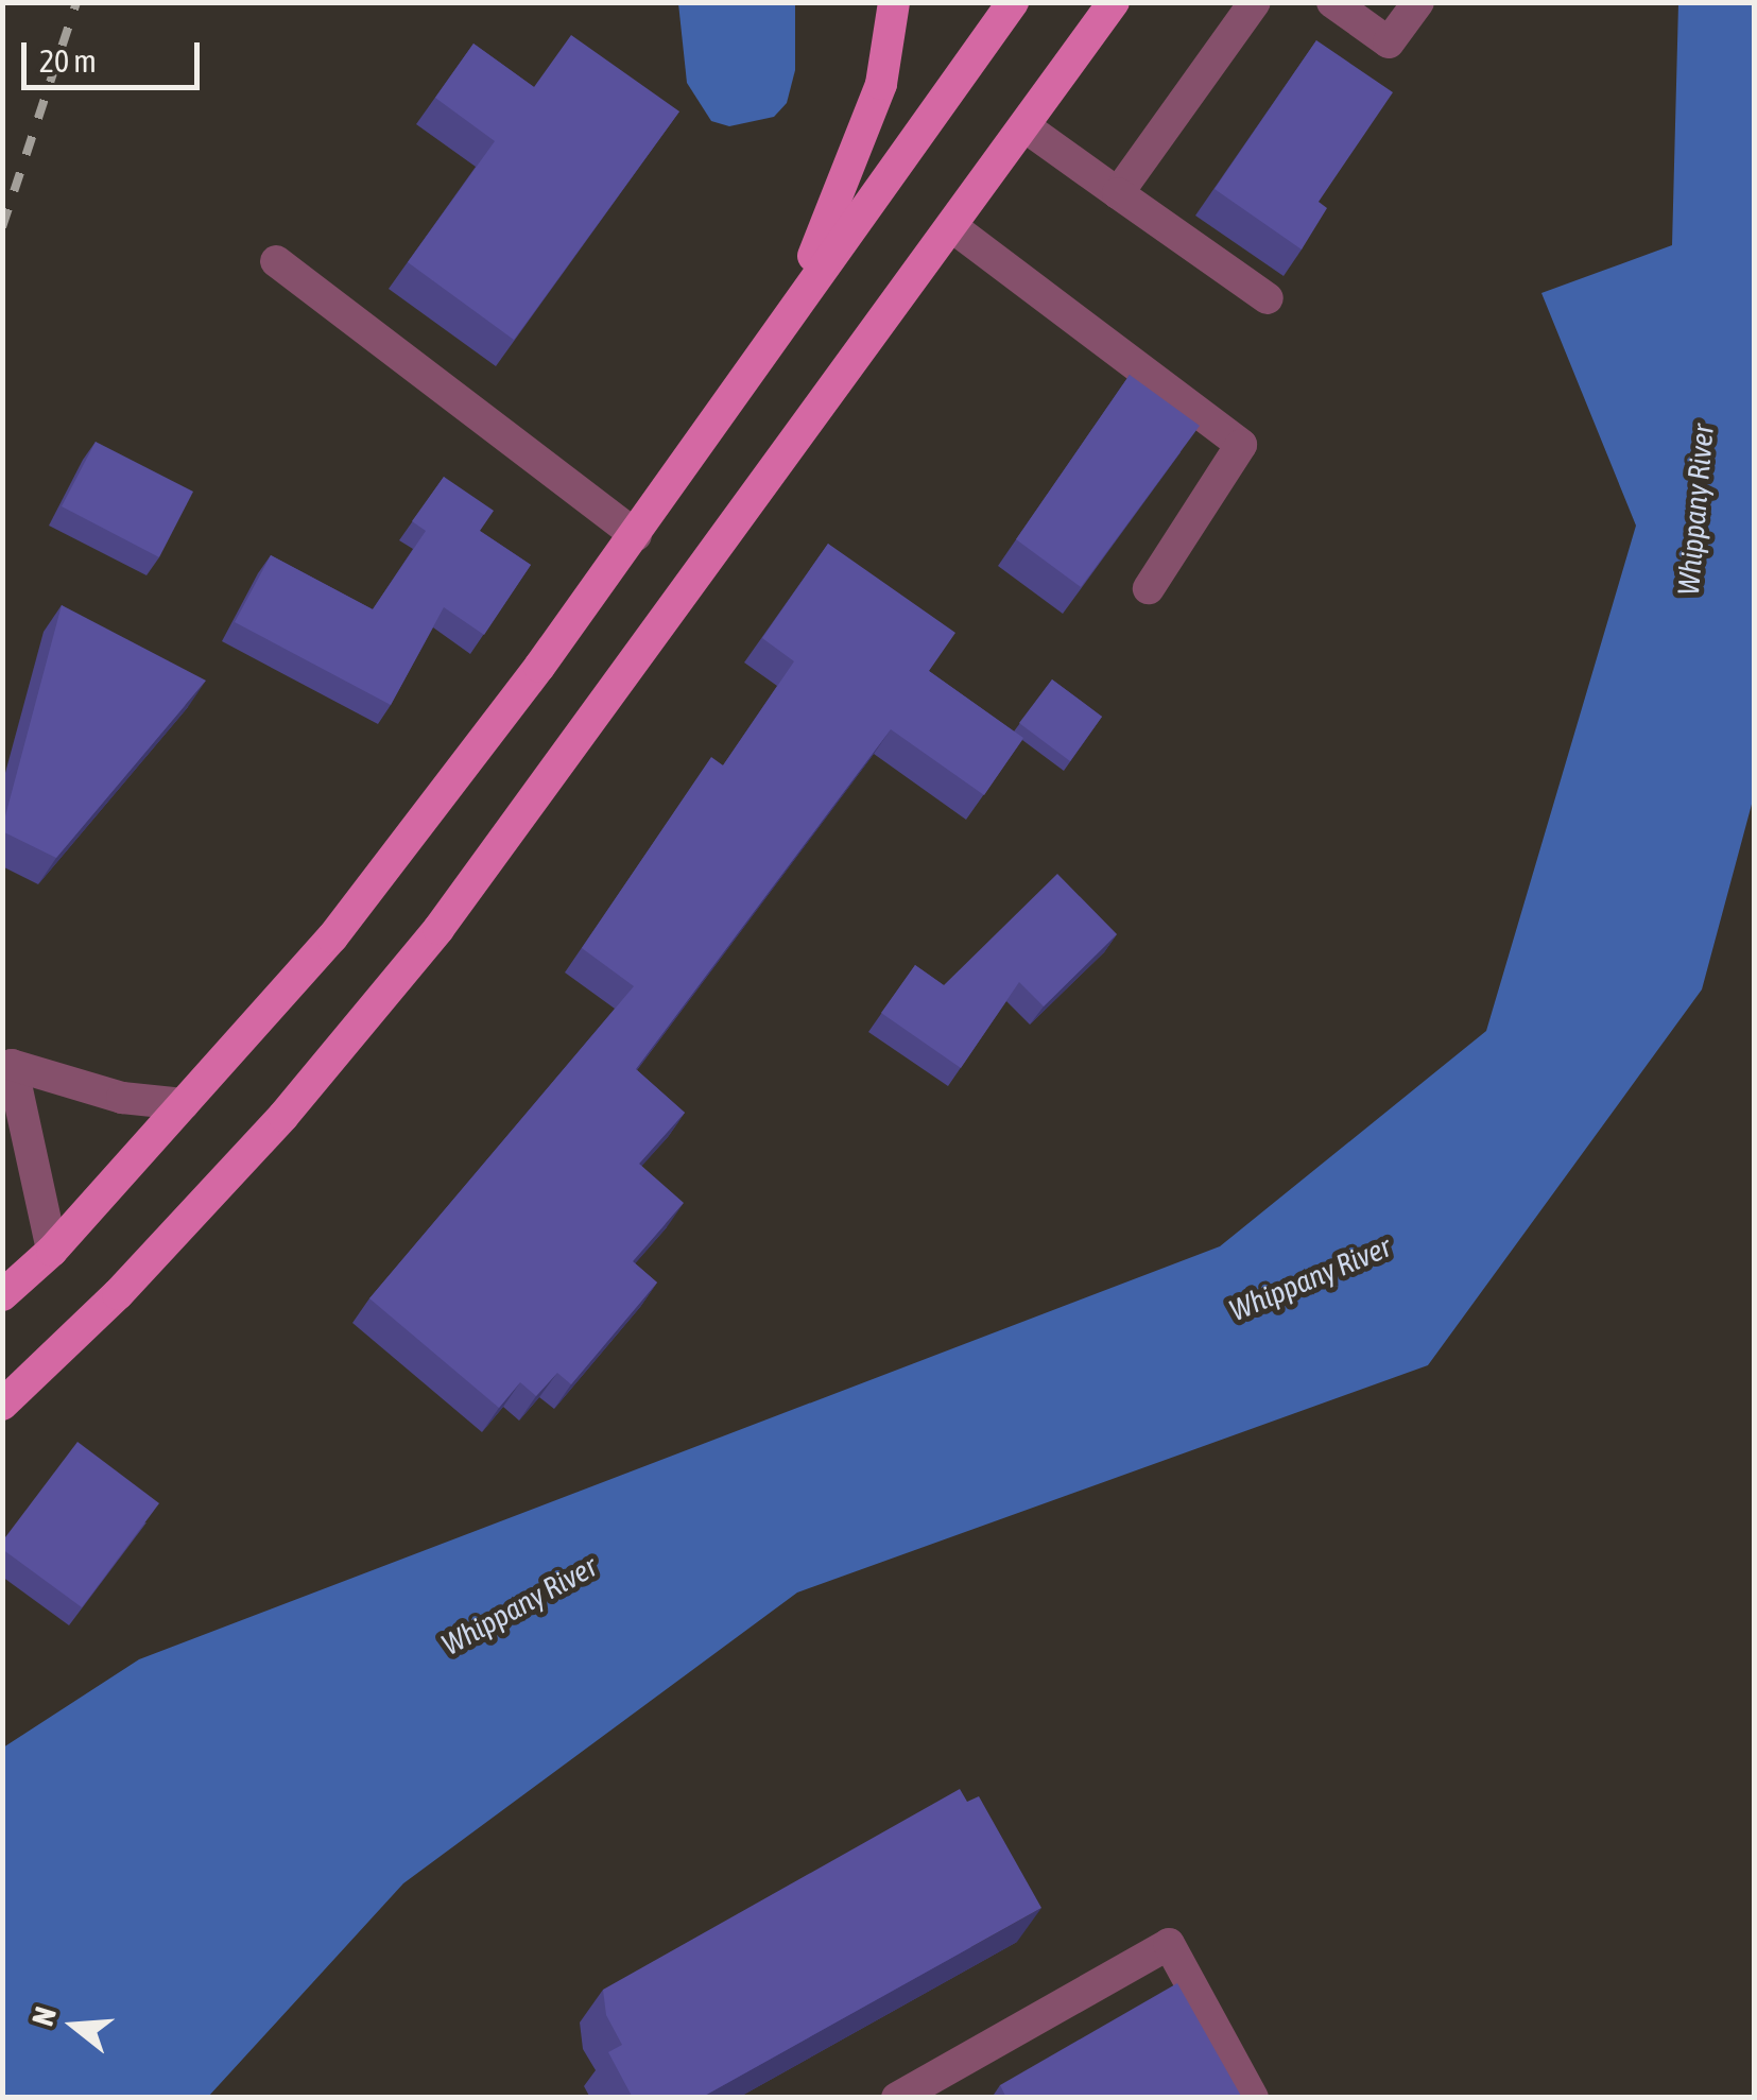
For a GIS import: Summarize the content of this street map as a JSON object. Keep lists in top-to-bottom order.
{
  "water": ["Whippany River"],
  "scale_bar": "20 m",
  "north": "left"
}
